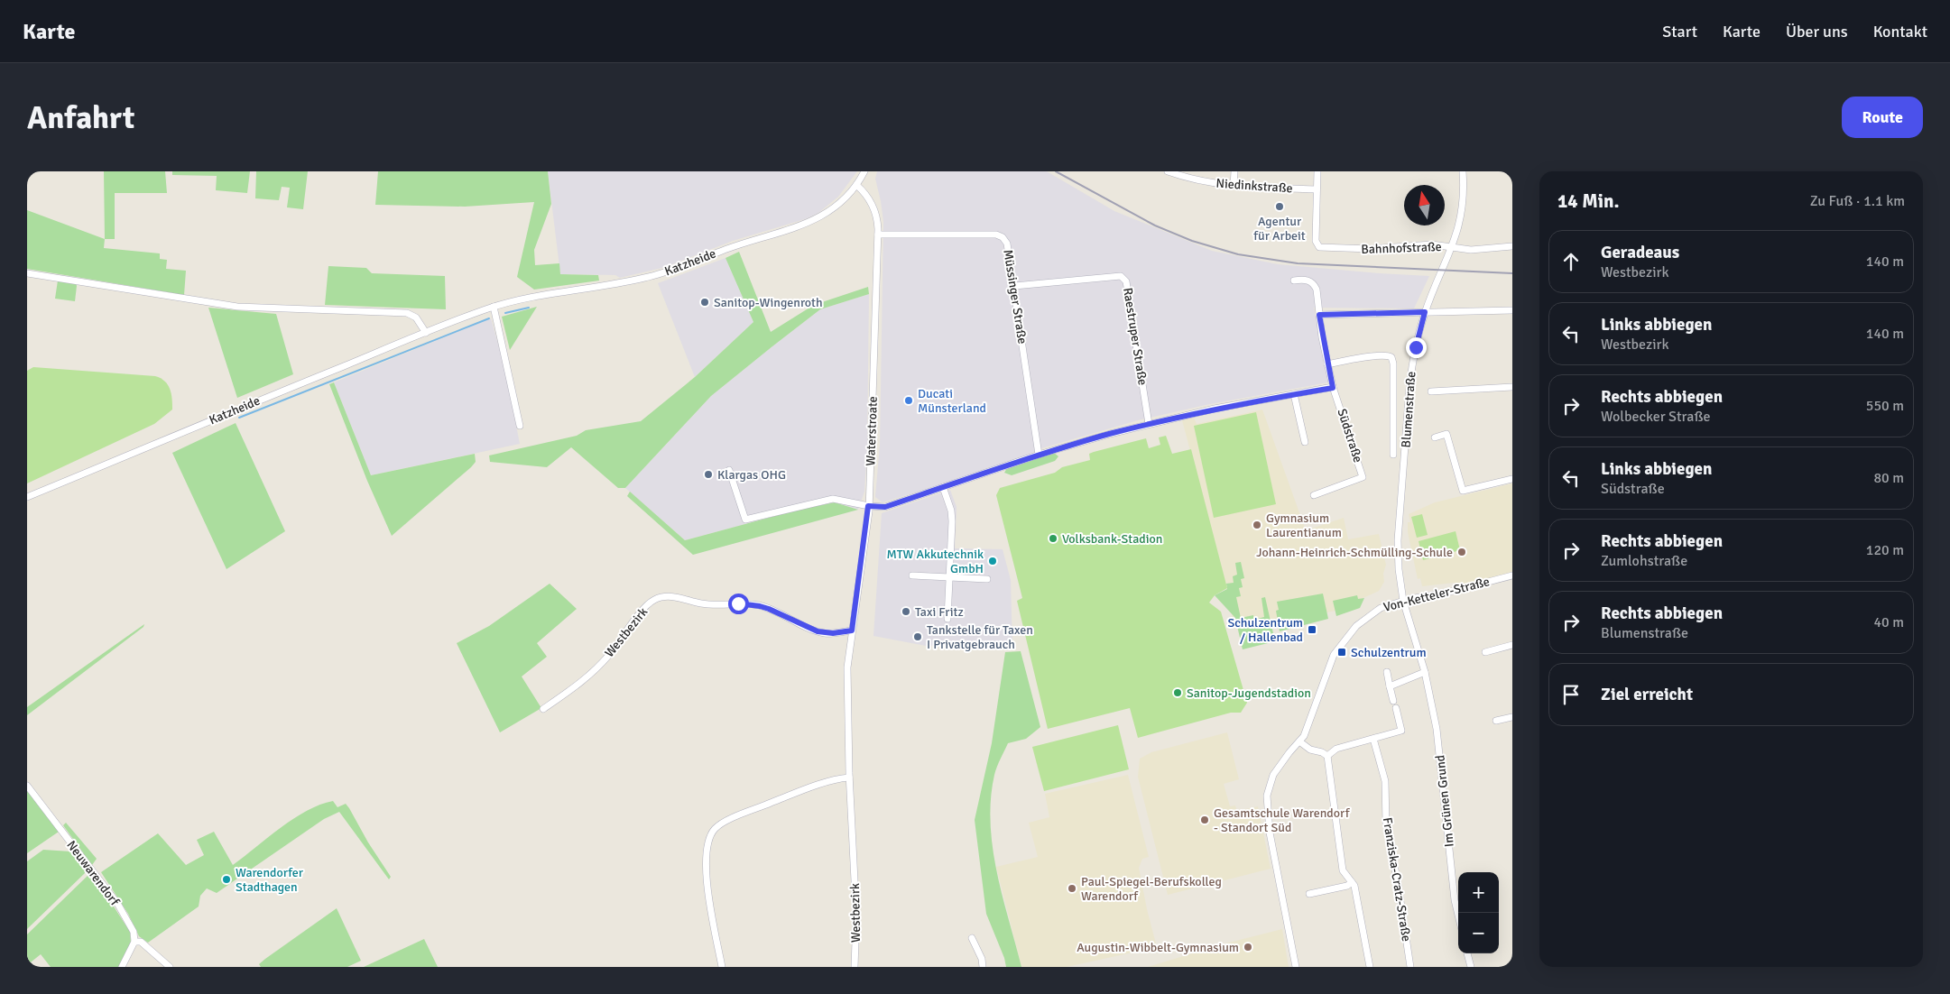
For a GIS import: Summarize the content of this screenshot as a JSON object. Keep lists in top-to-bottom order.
{
  "streets": {
    "street": [
      "Niedinkstraße",
      "Bahnhofstraße",
      "Katzheide",
      "Müssinger Straße",
      "Raestruper Straße",
      "Blumenstraße",
      "Waterstroate",
      "Südstraße",
      "Von-Ketteler-Straße",
      "Westbezirk",
      "Im Grünen Grund",
      "Neuwarendorf",
      "Franziska-Cratz-Straße"
    ]
  },
  "crossings": [
    ["Niedinkstraße", "Bahnhofstraße"],
    ["Bahnhofstraße", "Blumenstraße"],
    ["Katzheide", "Waterstroate"],
    ["Müssinger Straße", "Raestruper Straße"],
    ["Müssinger Straße", "Waterstroate"],
    ["Blumenstraße", "Von-Ketteler-Straße"],
    ["Blumenstraße", "Im Grünen Grund"],
    ["Waterstroate", "Westbezirk"],
    ["Von-Ketteler-Straße", "Im Grünen Grund"]
  ],
  "places": {
    "other": [
      "Agentur für Arbeit",
      "Sanitop-Wingenroth",
      "Ducati Münsterland",
      "Klargas OHG",
      "Gymnasium Laurentianum",
      "Volksbank-Stadion",
      "Johann-Heinrich-Schmülling-Schule",
      "MTW Akkutechnik GmbH",
      "Taxi Fritz",
      "Tankstelle für Taxen I Privatgebrauch",
      "Sanitop-Jugendstadion",
      "Gesamtschule Warendorf - Standort Süd",
      "Warendorfer Stadthagen",
      "Paul-Spiegel-Berufskolleg Warendorf",
      "Augustin-Wibbelt-Gymnasium"
    ],
    "transit": ["Schulzentrum / Hallenbad", "Schulzentrum"]
  },
  "north": "top",
  "page": {
    "header": "Karte",
    "nav": [
      "Start",
      "Karte",
      "Über uns",
      "Kontakt"
    ],
    "buttons": "Route",
    "title": "Anfahrt",
    "heading": ["14 Min.", "Zu Fuß · 1.1 km"],
    "list": [
      ["Geradeaus", "Westbezirk", "140 m"],
      ["Links abbiegen", "Westbezirk", "140 m"],
      ["Rechts abbiegen", "Wolbecker Straße", "550 m"],
      ["Links abbiegen", "Südstraße", "80 m"],
      ["Rechts abbiegen", "Zumlohstraße", "120 m"],
      ["Rechts abbiegen", "Blumenstraße", "40 m"],
      "Ziel erreicht"
    ],
    "map_buttons": ["+", "−"]
  }
}
